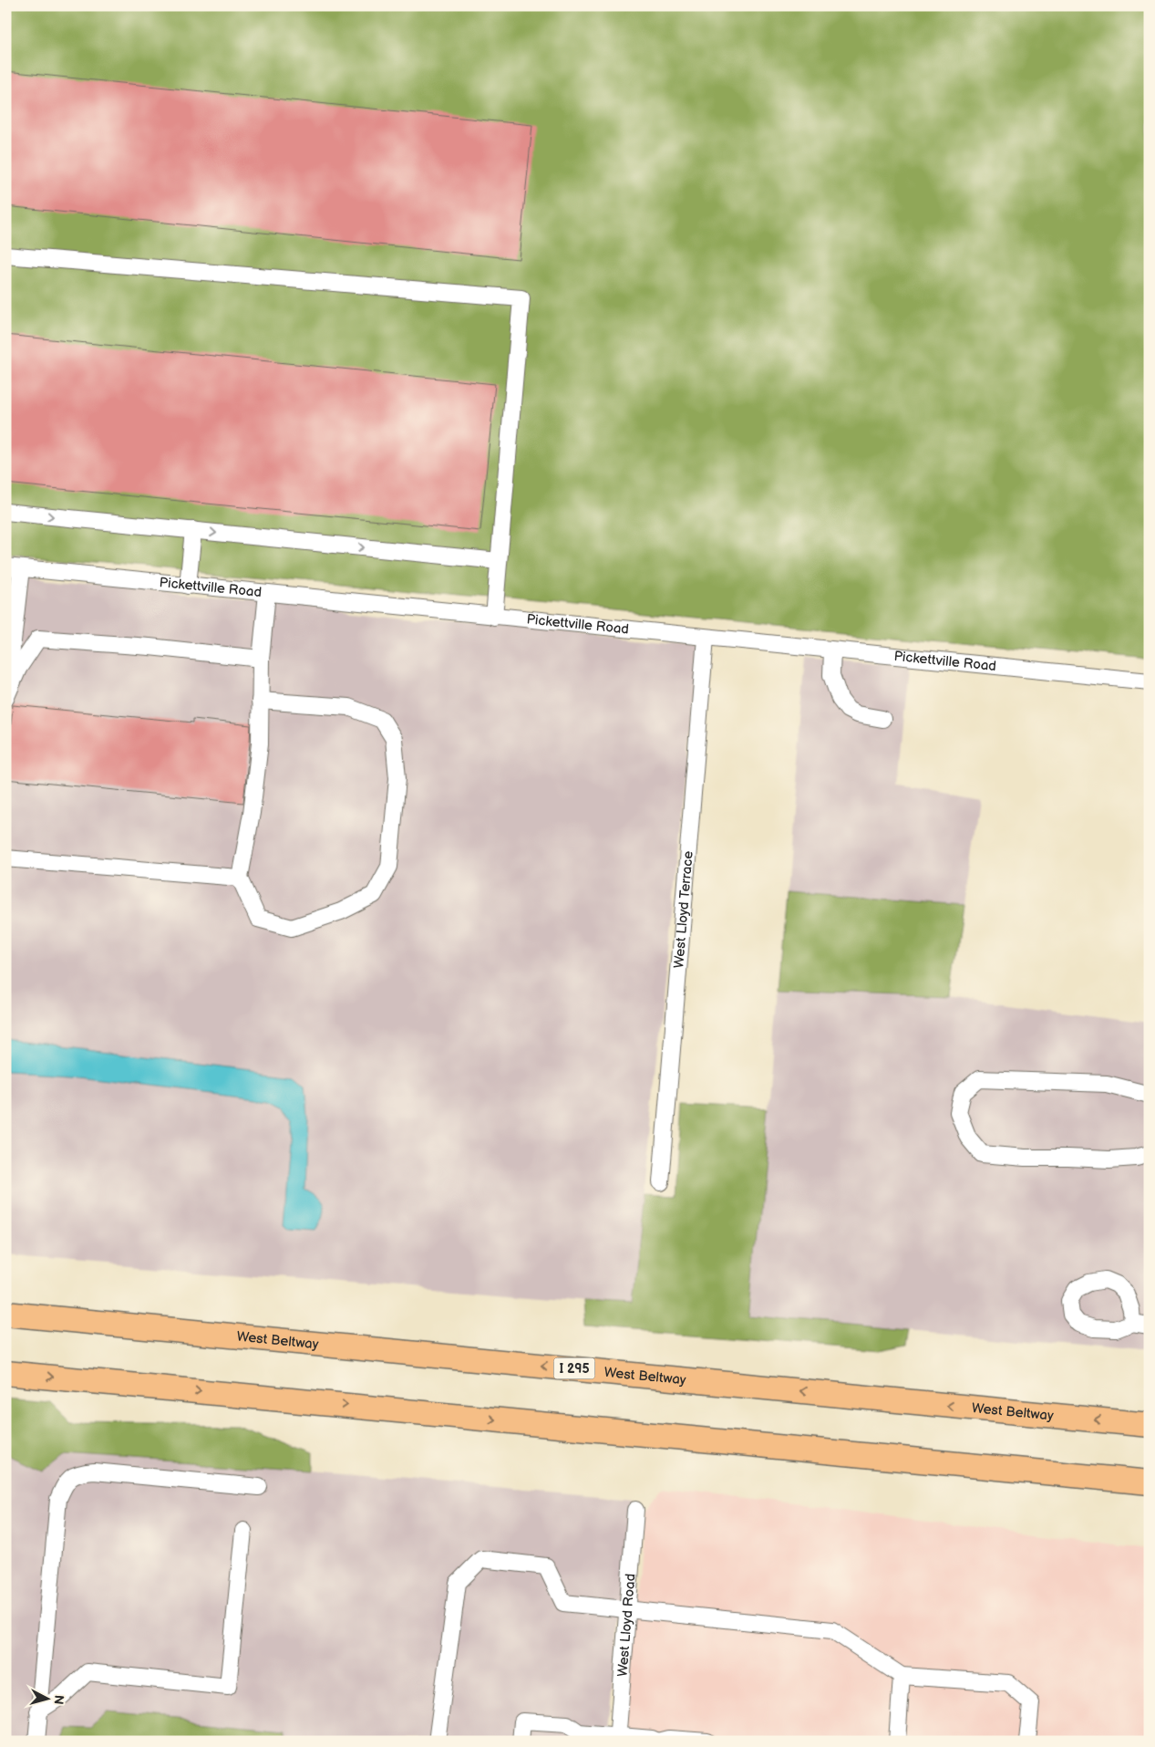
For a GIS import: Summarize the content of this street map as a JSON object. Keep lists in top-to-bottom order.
{
  "streets": {
    "highway": ["West Beltway", "I 295"],
    "street": ["Pickettville Road", "West Lloyd Terrace", "West Lloyd Road"]
  },
  "crossings": [
    ["Pickettville Road", "West Lloyd Terrace"]
  ],
  "north": "right"
}
